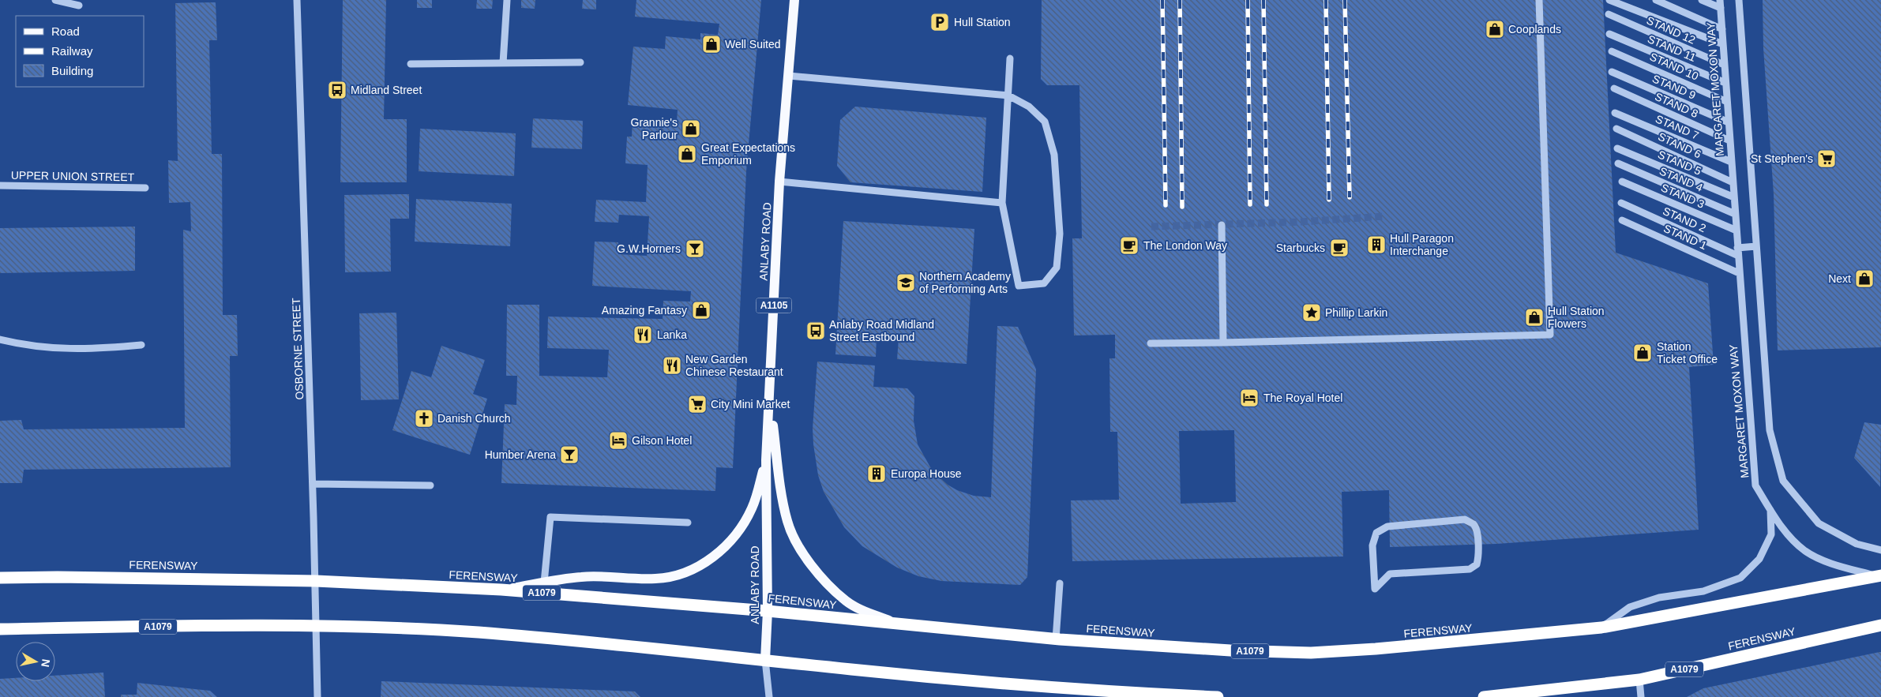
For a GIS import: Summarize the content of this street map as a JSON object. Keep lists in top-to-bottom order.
{
  "streets": {
    "highway": ["FERENSWAY", "A1079"],
    "main road": ["ANLABY ROAD", "A1105"],
    "street": [
      "STAND 12",
      "STAND 11",
      "STAND 10",
      "STAND 9",
      "MARGARET MOXON WAY",
      "STAND 8",
      "STAND 7",
      "STAND 6",
      "STAND 5",
      "UPPER UNION STREET",
      "STAND 4",
      "STAND 3",
      "STAND 2",
      "STAND 1",
      "OSBORNE STREET"
    ]
  },
  "crossings": [
    ["STAND 12", "MARGARET MOXON WAY"],
    ["STAND 11", "MARGARET MOXON WAY"],
    ["STAND 10", "MARGARET MOXON WAY"],
    ["STAND 9", "MARGARET MOXON WAY"],
    ["MARGARET MOXON WAY", "STAND 8"],
    ["MARGARET MOXON WAY", "STAND 7"],
    ["MARGARET MOXON WAY", "STAND 6"],
    ["MARGARET MOXON WAY", "STAND 5"],
    ["MARGARET MOXON WAY", "STAND 4"],
    ["MARGARET MOXON WAY", "STAND 3"],
    ["MARGARET MOXON WAY", "STAND 2"],
    ["MARGARET MOXON WAY", "STAND 1"],
    ["MARGARET MOXON WAY", "FERENSWAY"],
    ["ANLABY ROAD", "FERENSWAY"],
    ["ANLABY ROAD", "A1079"],
    ["OSBORNE STREET", "FERENSWAY"],
    ["OSBORNE STREET", "A1079"]
  ],
  "places": {
    "parking": ["Hull Station"],
    "shop": [
      "Cooplands",
      "Well Suited",
      "Grannie's Parlour",
      "Great Expectations Emporium",
      "Next",
      "Amazing Fantasy",
      "Hull Station Flowers",
      "Station Ticket Office"
    ],
    "bus stop": ["Midland Street", "Anlaby Road Midland Street Eastbound"],
    "supermarket": ["St Stephen's", "City Mini Market"],
    "building": ["Hull Paragon Interchange", "Europa House"],
    "cafe": ["The London Way", "Starbucks"],
    "bar": ["G.W.Horners", "Humber Arena"],
    "school or university": ["Northern Academy of Performing Arts"],
    "place": ["Phillip Larkin"],
    "restaurant": ["Lanka", "New Garden Chinese Restaurant"],
    "hotel": ["The Royal Hotel", "Gilson Hotel"],
    "church": ["Danish Church"]
  },
  "legend": ["Road", "Railway", "Building"],
  "north": "right"
}
